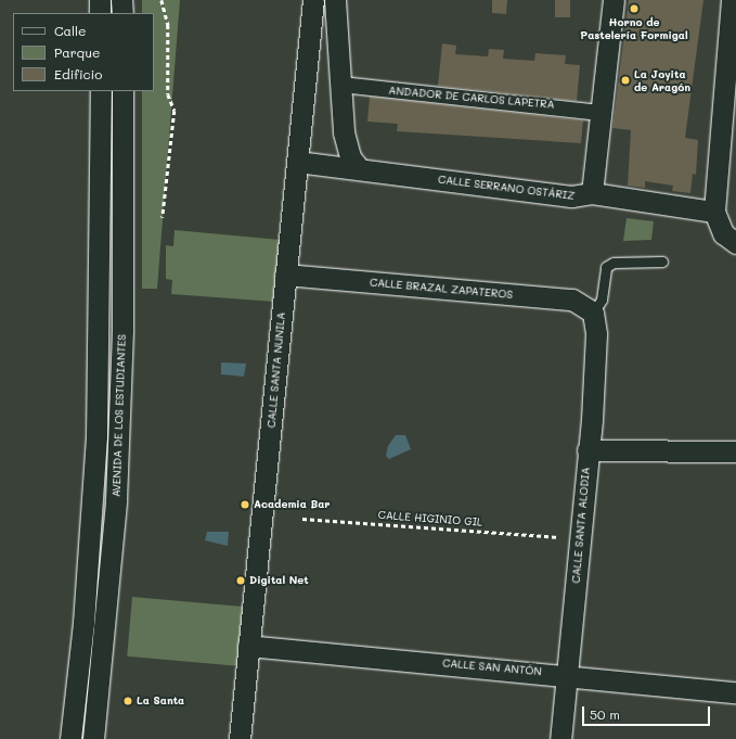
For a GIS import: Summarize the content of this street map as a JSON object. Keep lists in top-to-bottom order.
{
  "streets": {
    "street": [
      "ANDADOR DE CARLOS LAPETRA",
      "CALLE SERRANO OSTÁRIZ",
      "CALLE BRAZAL ZAPATEROS",
      "CALLE SANTA NUNILA",
      "AVENIDA DE LOS ESTUDIANTES",
      "CALLE SANTA ALODIA",
      "CALLE SAN ANTÓN"
    ],
    "path": ["CALLE HIGINIO GIL"]
  },
  "crossings": [
    ["CALLE SERRANO OSTÁRIZ", "CALLE SANTA NUNILA"],
    ["CALLE BRAZAL ZAPATEROS", "CALLE SANTA NUNILA"],
    ["CALLE BRAZAL ZAPATEROS", "CALLE SANTA ALODIA"],
    ["CALLE SANTA NUNILA", "CALLE SAN ANTÓN"],
    ["CALLE SANTA ALODIA", "CALLE SAN ANTÓN"]
  ],
  "places": [
    "Horno de Pastelería Formigal",
    "La Joyita de Aragón",
    "Academia Bar",
    "Digital Net",
    "La Santa"
  ],
  "legend": ["Calle", "Parque", "Edificio"],
  "scale_bar": "50 m"
}
